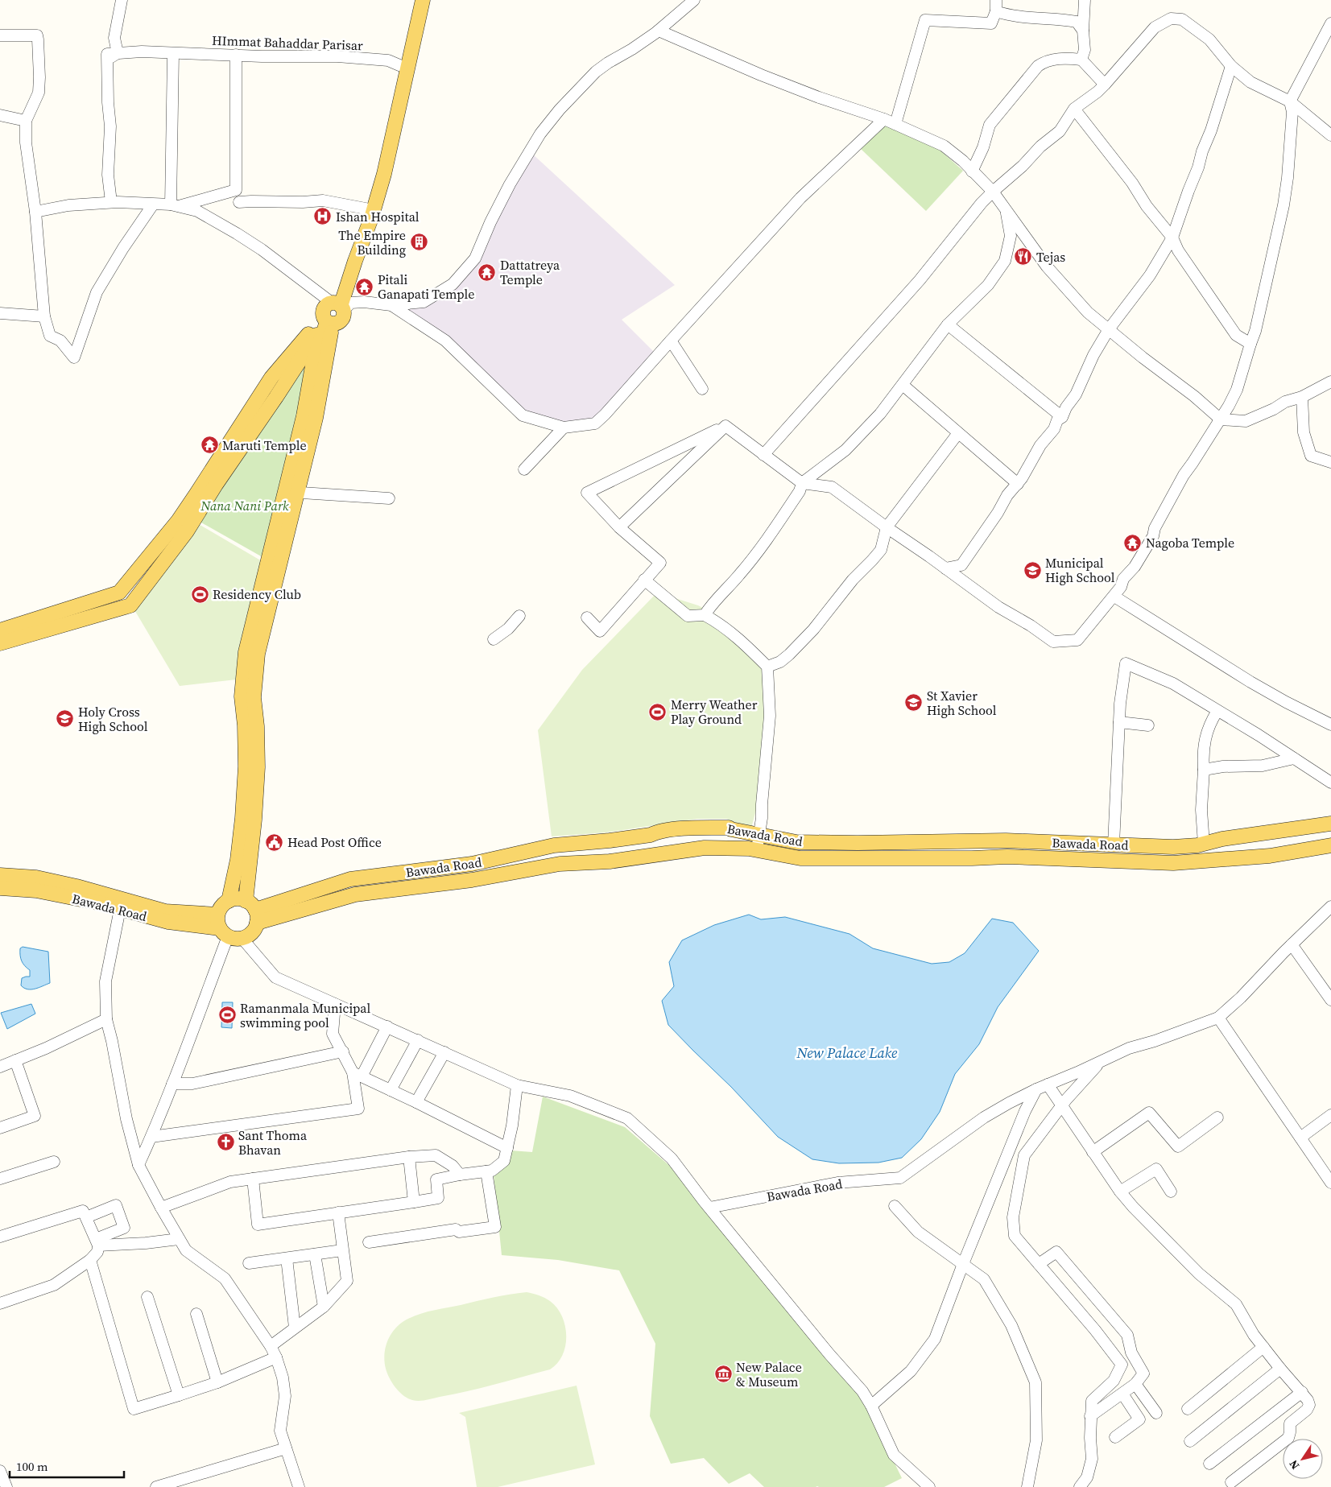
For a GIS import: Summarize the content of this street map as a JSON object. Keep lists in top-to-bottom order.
{
  "streets": {
    "main road": ["Bawada Road"],
    "street": ["HImmat Bahaddar Parisar"]
  },
  "water": ["New Palace Lake"],
  "parks": ["Nana Nani Park"],
  "places": {
    "hospital": ["Ishan Hospital"],
    "building": ["The Empire Building"],
    "restaurant": ["Tejas"],
    "temple": [
      "Dattatreya Temple",
      "Pitali Ganapati Temple",
      "Maruti Temple",
      "Nagoba Temple"
    ],
    "school or university": ["Municipal High School", "St Xavier High School", "Holy Cross High School"],
    "sports": ["Residency Club", "Merry Weather Play Ground", "Ramanmala Municipal swimming pool"],
    "public building": ["Head Post Office"],
    "church": ["Sant Thoma Bhavan"],
    "museum": ["New Palace & Museum"]
  },
  "scale_bar": "100 m",
  "north": "bottom left"
}
